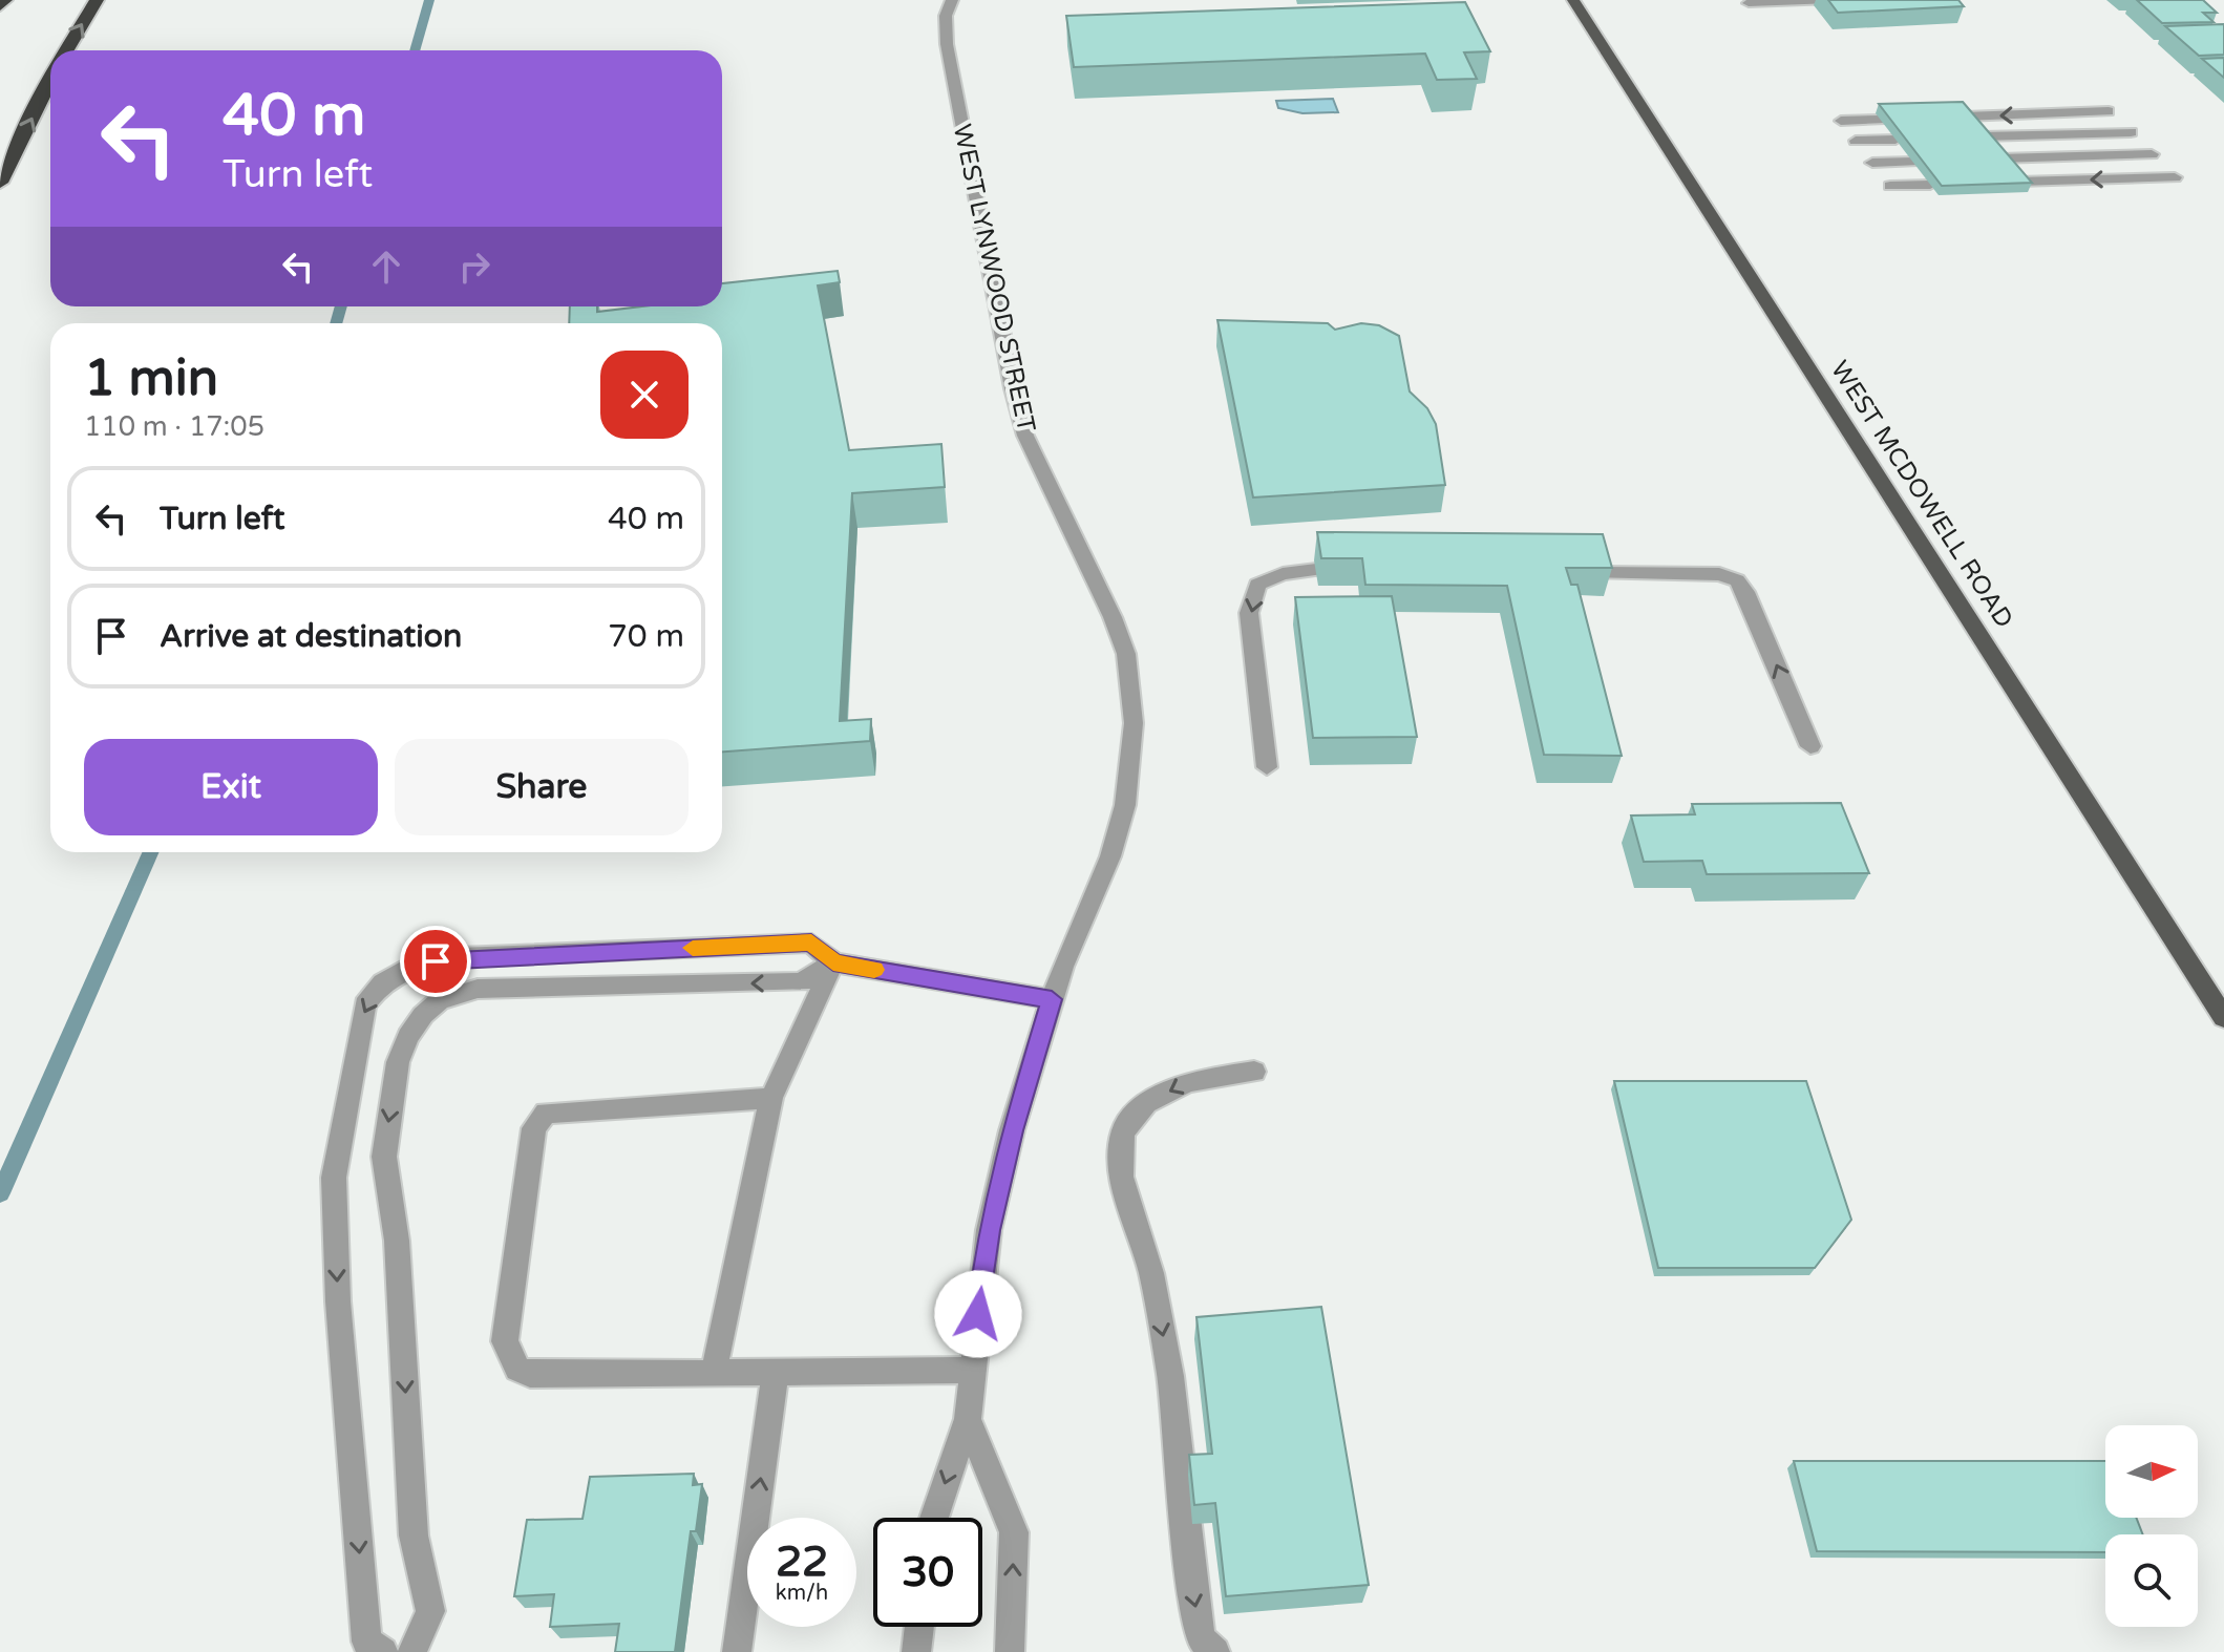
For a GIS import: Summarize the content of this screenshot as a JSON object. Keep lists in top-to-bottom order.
{
  "streets": {
    "main road": ["WEST MCDOWELL ROAD"],
    "street": ["WEST LYNWOOD STREET"]
  },
  "north": "right",
  "page": {
    "turn": ["40 m", "Turn left"],
    "heading": ["1 min", "110 m · 17:05"],
    "list": [
      {
        "name": "Turn left",
        "value": "40 m"
      },
      {
        "name": "Arrive at destination",
        "value": "70 m"
      }
    ],
    "buttons": ["Exit", "Share"],
    "speed": "22 km/h",
    "limit": "30"
  }
}
